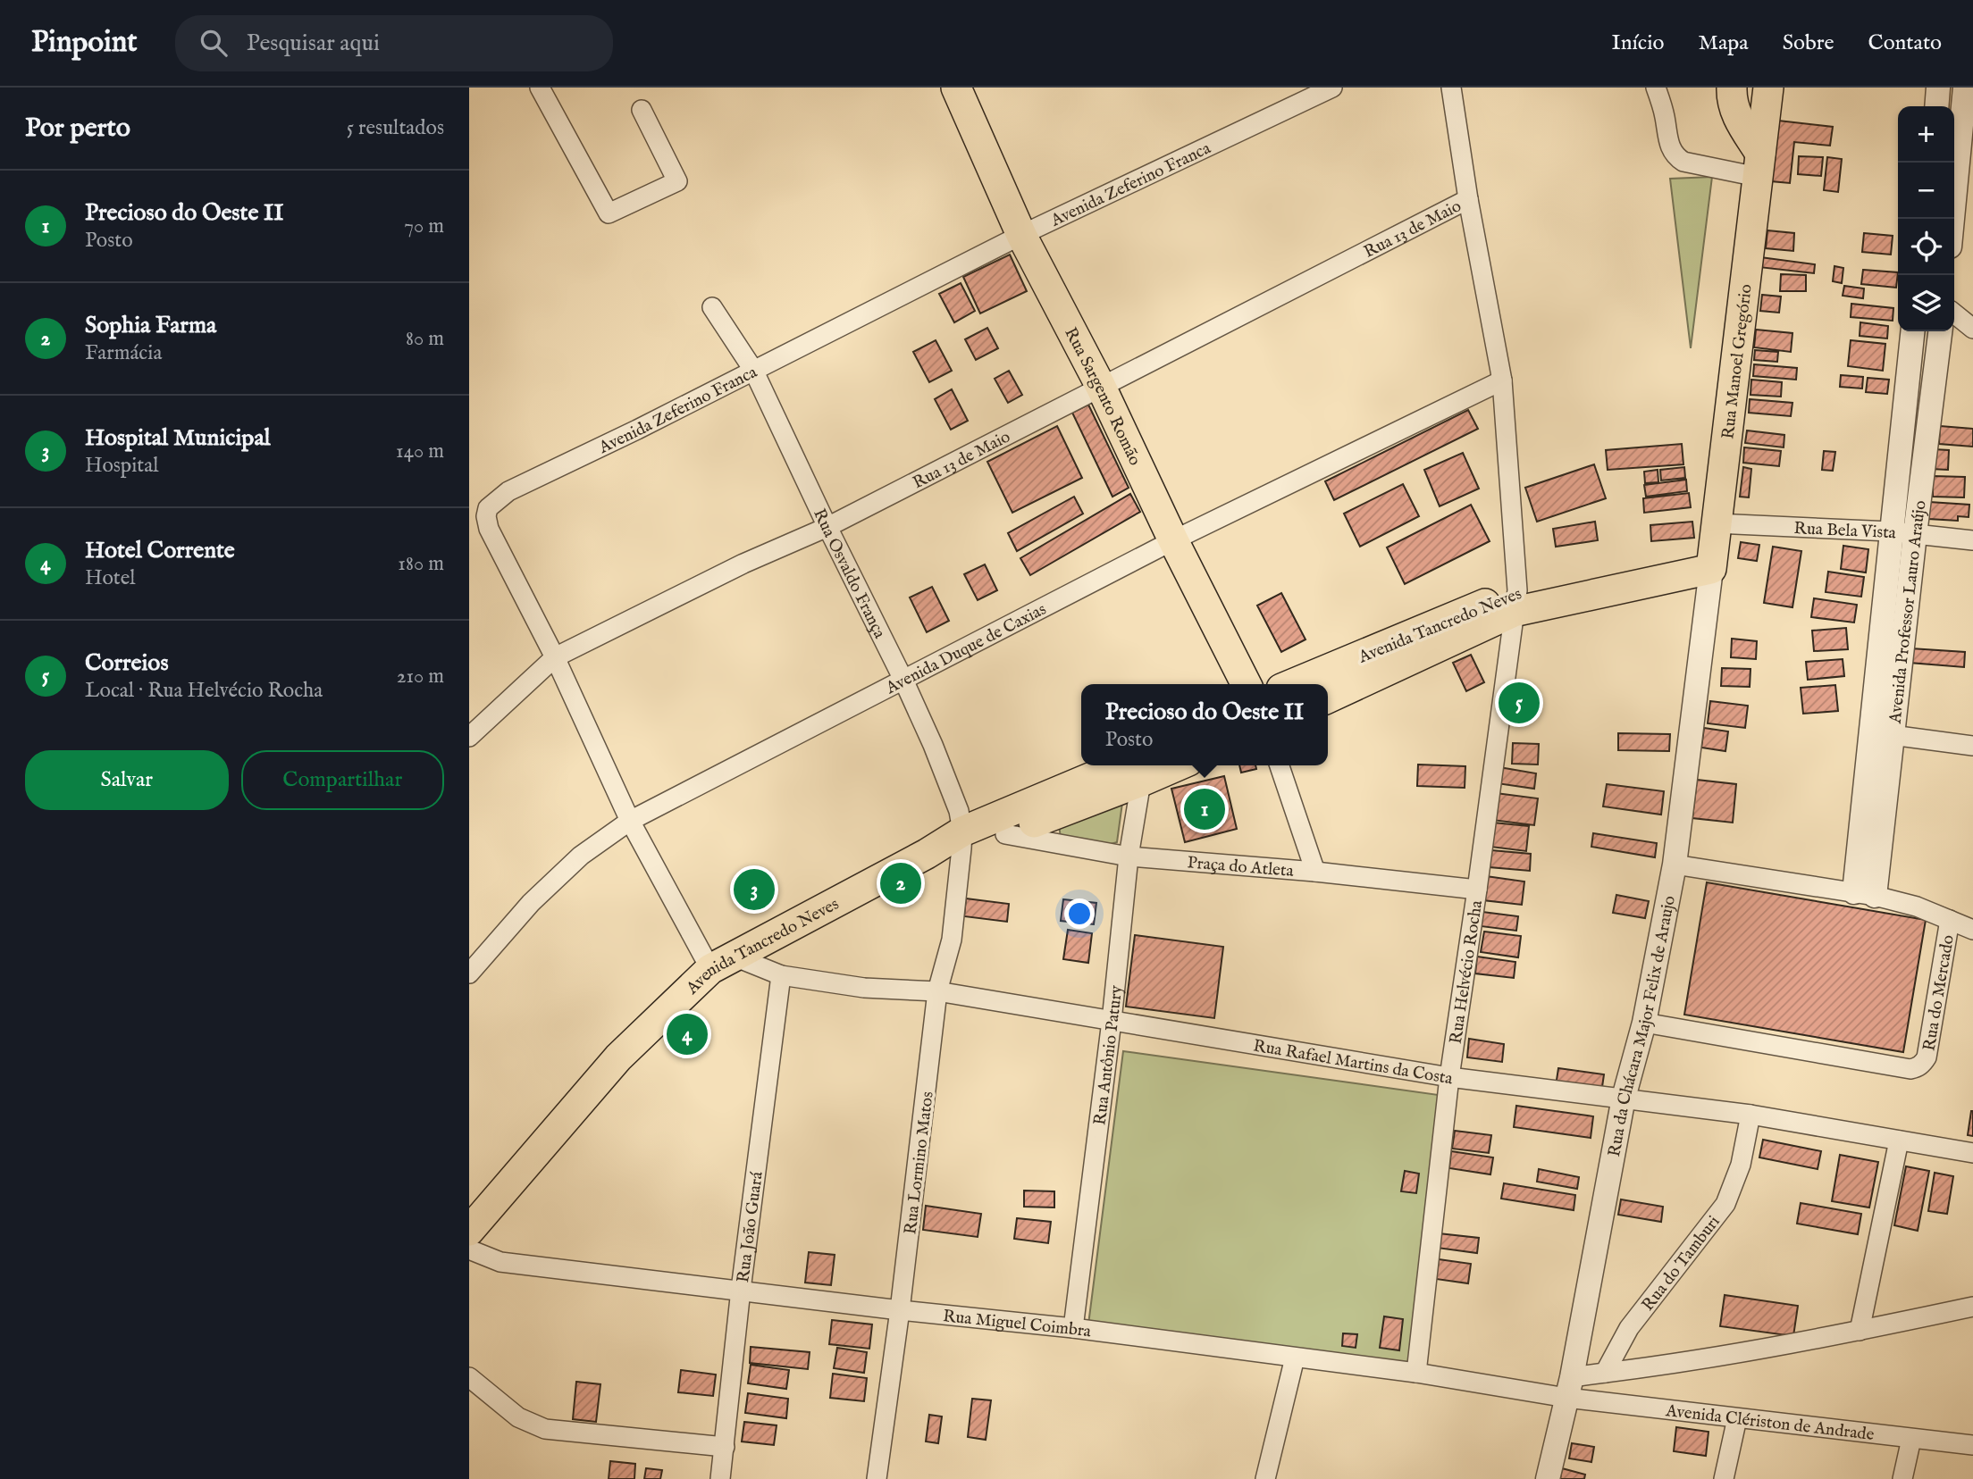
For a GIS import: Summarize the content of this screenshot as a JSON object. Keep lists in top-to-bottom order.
{
  "streets": {
    "main road": ["Rua Manoel Gregório", "Rua Sargento Romão", "Avenida Tancredo Neves"],
    "street": [
      "Avenida Zeferino Franca",
      "Rua 13 de Maio",
      "Rua Bela Vista",
      "Rua Osvaldo França",
      "Avenida Professor Lauro Araújo",
      "Avenida Duque de Caxias",
      "Praça do Atleta",
      "Rua Helvécio Rocha",
      "Rua do Mercado",
      "Rua da Chácara Major Felix de Araujo",
      "Rua Antônio Patury",
      "Rua Rafael Martins da Costa",
      "Rua Lormino Matos",
      "Rua João Guará",
      "Rua do Tamburi",
      "Rua Miguel Coimbra",
      "Avenida Clériston de Andrade"
    ]
  },
  "crossings": [
    ["Avenida Zeferino Franca", "Rua 13 de Maio"],
    ["Avenida Zeferino Franca", "Rua Sargento Romão"],
    ["Avenida Zeferino Franca", "Rua Osvaldo França"],
    ["Avenida Zeferino Franca", "Avenida Tancredo Neves"],
    ["Avenida Zeferino Franca", "Avenida Duque de Caxias"],
    ["Avenida Zeferino Franca", "Rua Rafael Martins da Costa"],
    ["Rua 13 de Maio", "Rua Sargento Romão"],
    ["Rua 13 de Maio", "Rua Osvaldo França"],
    ["Rua 13 de Maio", "Rua Helvécio Rocha"],
    ["Rua Manoel Gregório", "Rua Bela Vista"],
    ["Rua Manoel Gregório", "Avenida Tancredo Neves"],
    ["Rua Manoel Gregório", "Rua da Chácara Major Felix de Araujo"],
    ["Rua Sargento Romão", "Avenida Duque de Caxias"],
    ["Rua Bela Vista", "Avenida Professor Lauro Araújo"],
    ["Rua Bela Vista", "Avenida Tancredo Neves"],
    ["Rua Bela Vista", "Rua da Chácara Major Felix de Araujo"],
    ["Rua Osvaldo França", "Avenida Tancredo Neves"],
    ["Rua Osvaldo França", "Avenida Duque de Caxias"],
    ["Rua Osvaldo França", "Rua Lormino Matos"],
    ["Avenida Professor Lauro Araújo", "Rua do Mercado"],
    ["Avenida Tancredo Neves", "Praça do Atleta"],
    ["Avenida Tancredo Neves", "Rua Helvécio Rocha"],
    ["Avenida Tancredo Neves", "Rua da Chácara Major Felix de Araujo"],
    ["Avenida Tancredo Neves", "Rua Antônio Patury"],
    ["Avenida Tancredo Neves", "Rua Rafael Martins da Costa"],
    ["Avenida Tancredo Neves", "Rua Lormino Matos"],
    ["Avenida Duque de Caxias", "Rua Helvécio Rocha"],
    ["Praça do Atleta", "Rua Helvécio Rocha"],
    ["Praça do Atleta", "Rua Antônio Patury"],
    ["Rua Helvécio Rocha", "Rua Rafael Martins da Costa"],
    ["Rua Helvécio Rocha", "Rua Miguel Coimbra"],
    ["Rua do Mercado", "Rua da Chácara Major Felix de Araujo"],
    ["Rua da Chácara Major Felix de Araujo", "Rua Rafael Martins da Costa"],
    ["Rua da Chácara Major Felix de Araujo", "Rua Miguel Coimbra"],
    ["Rua da Chácara Major Felix de Araujo", "Avenida Clériston de Andrade"],
    ["Rua Antônio Patury", "Rua Rafael Martins da Costa"],
    ["Rua Antônio Patury", "Rua Miguel Coimbra"],
    ["Rua Rafael Martins da Costa", "Rua Lormino Matos"],
    ["Rua Rafael Martins da Costa", "Rua João Guará"],
    ["Rua Rafael Martins da Costa", "Rua do Tamburi"],
    ["Rua Lormino Matos", "Rua Miguel Coimbra"],
    ["Rua João Guará", "Rua Miguel Coimbra"],
    ["Rua Miguel Coimbra", "Avenida Clériston de Andrade"]
  ],
  "page": {
    "header": "Pinpoint",
    "search": "Pesquisar aqui",
    "nav": [
      "Início",
      "Mapa",
      "Sobre",
      "Contato"
    ],
    "heading": ["Por perto", "5 resultados"],
    "map_buttons": ["+", "−"],
    "list": [
      {
        "mark": "1",
        "name": "Precioso do Oeste II",
        "note": "Posto",
        "value": "70 m"
      },
      {
        "mark": "2",
        "name": "Sophia Farma",
        "note": "Farmácia",
        "value": "80 m"
      },
      {
        "mark": "3",
        "name": "Hospital Municipal",
        "note": "Hospital",
        "value": "140 m"
      },
      {
        "mark": "4",
        "name": "Hotel Corrente",
        "note": "Hotel",
        "value": "180 m"
      },
      {
        "mark": "5",
        "name": "Correios",
        "note": "Local · Rua Helvécio Rocha",
        "value": "210 m"
      }
    ],
    "pins": [
      "5",
      "1",
      "2",
      "3",
      "4"
    ],
    "popup": ["Precioso do Oeste II", "Posto"],
    "buttons": ["Salvar", "Compartilhar"]
  }
}
